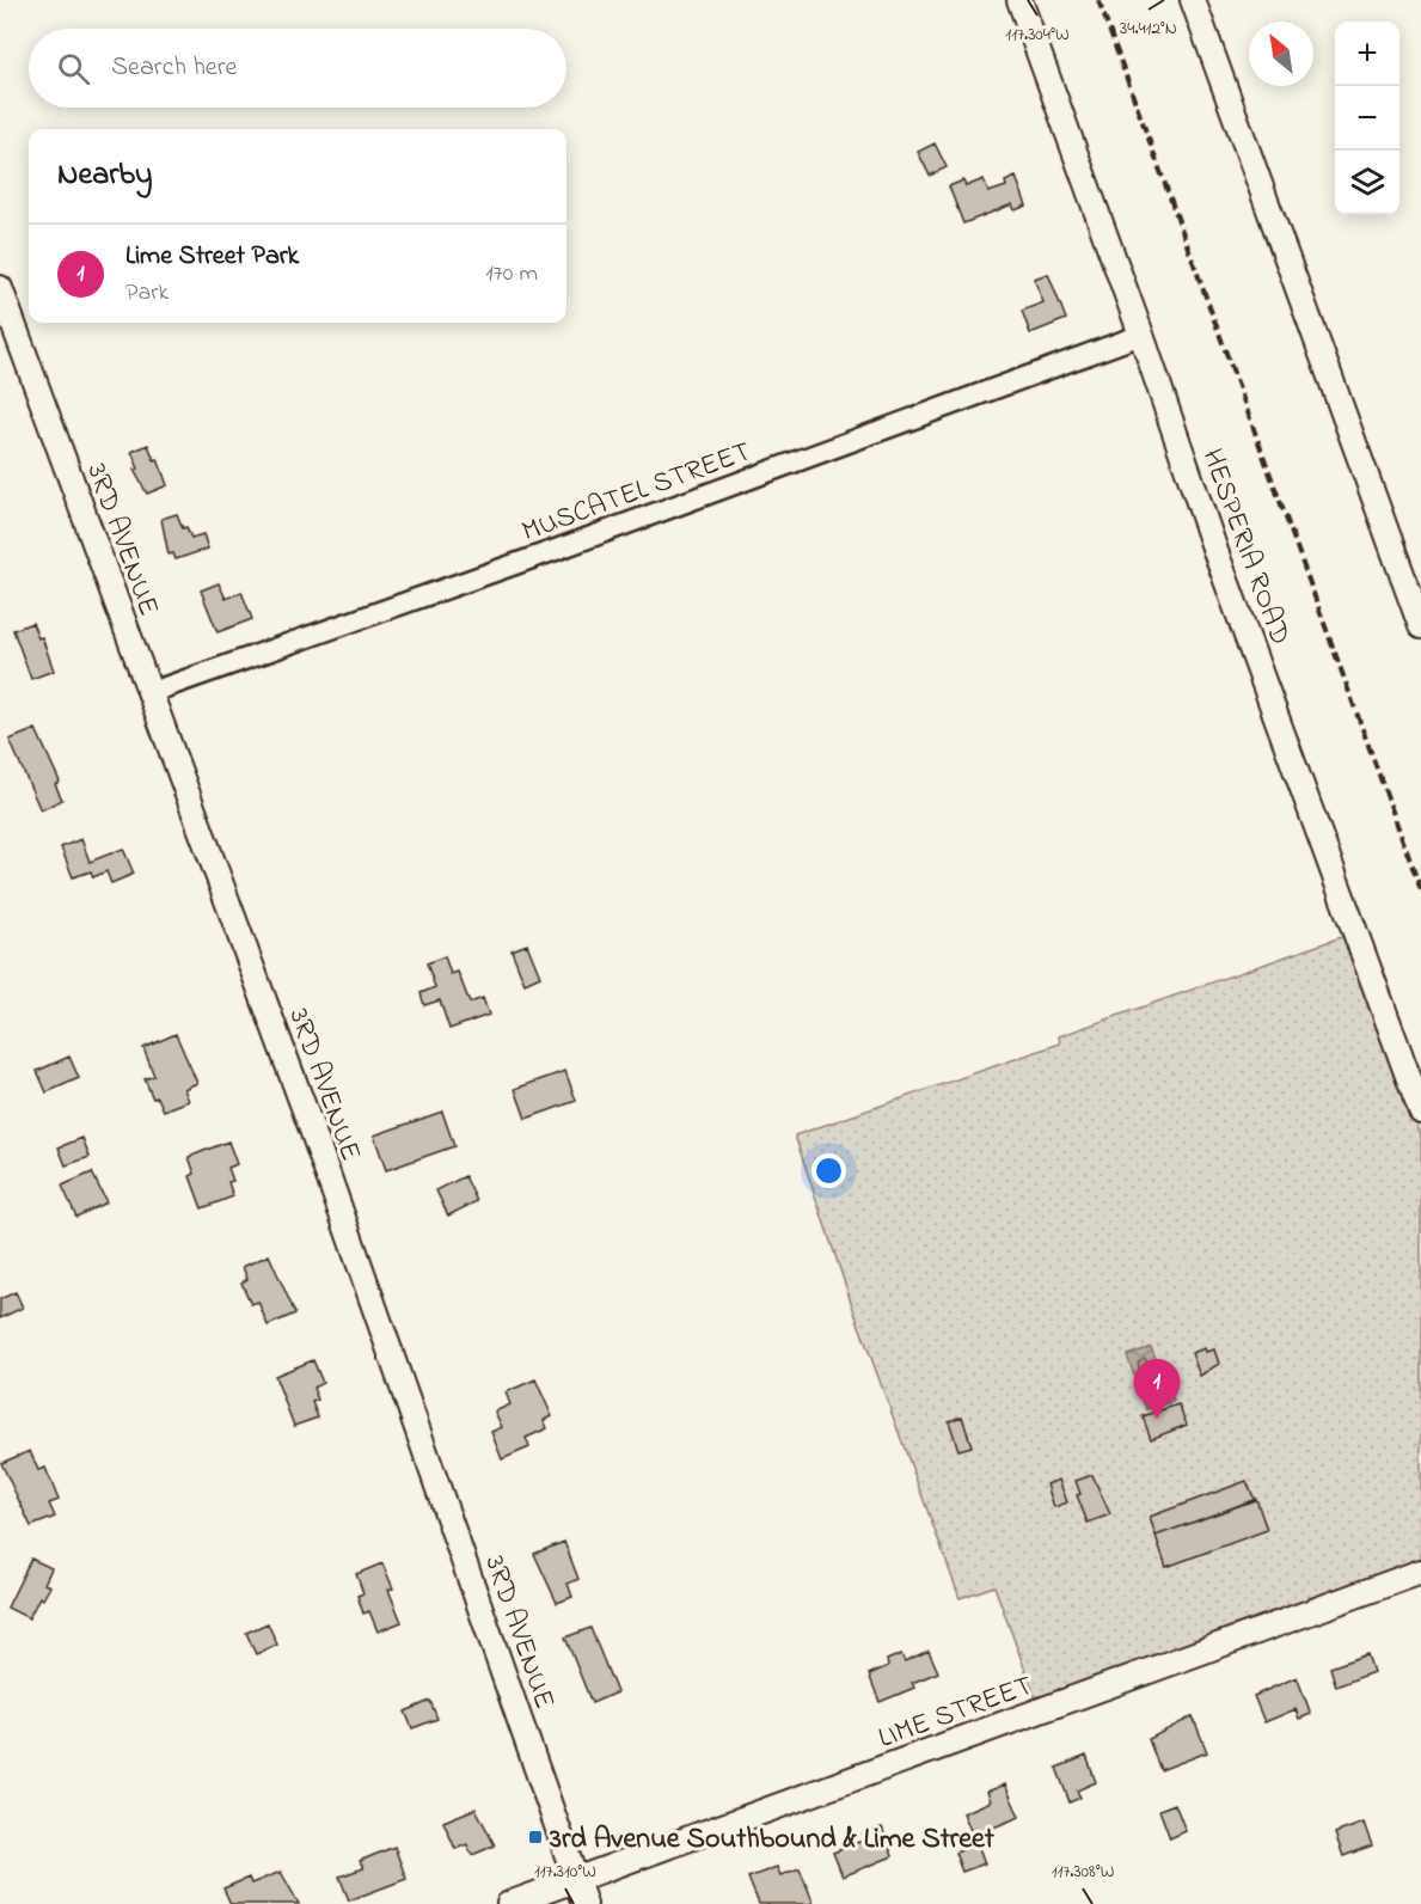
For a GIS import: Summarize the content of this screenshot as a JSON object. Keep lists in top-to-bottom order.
{
  "streets": {
    "street": [
      "MUSCATEL STREET",
      "3RD AVENUE",
      "HESPERIA ROAD",
      "LIME STREET"
    ]
  },
  "crossings": [
    ["MUSCATEL STREET", "3RD AVENUE"],
    ["MUSCATEL STREET", "HESPERIA ROAD"],
    ["3RD AVENUE", "LIME STREET"]
  ],
  "places": {
    "transit": ["3rd Avenue Southbound & Lime Street"]
  },
  "north": "top left",
  "page": {
    "map_buttons": ["+", "−"],
    "search": "Search here",
    "heading": "Nearby",
    "list": [
      {
        "mark": "1",
        "name": "Lime Street Park",
        "note": "Park",
        "value": "170 m"
      }
    ],
    "pins": "1"
  },
  "coordinates": [
    "34.412°N",
    "117.304°W",
    "117.310°W",
    "117.308°W"
  ]
}
